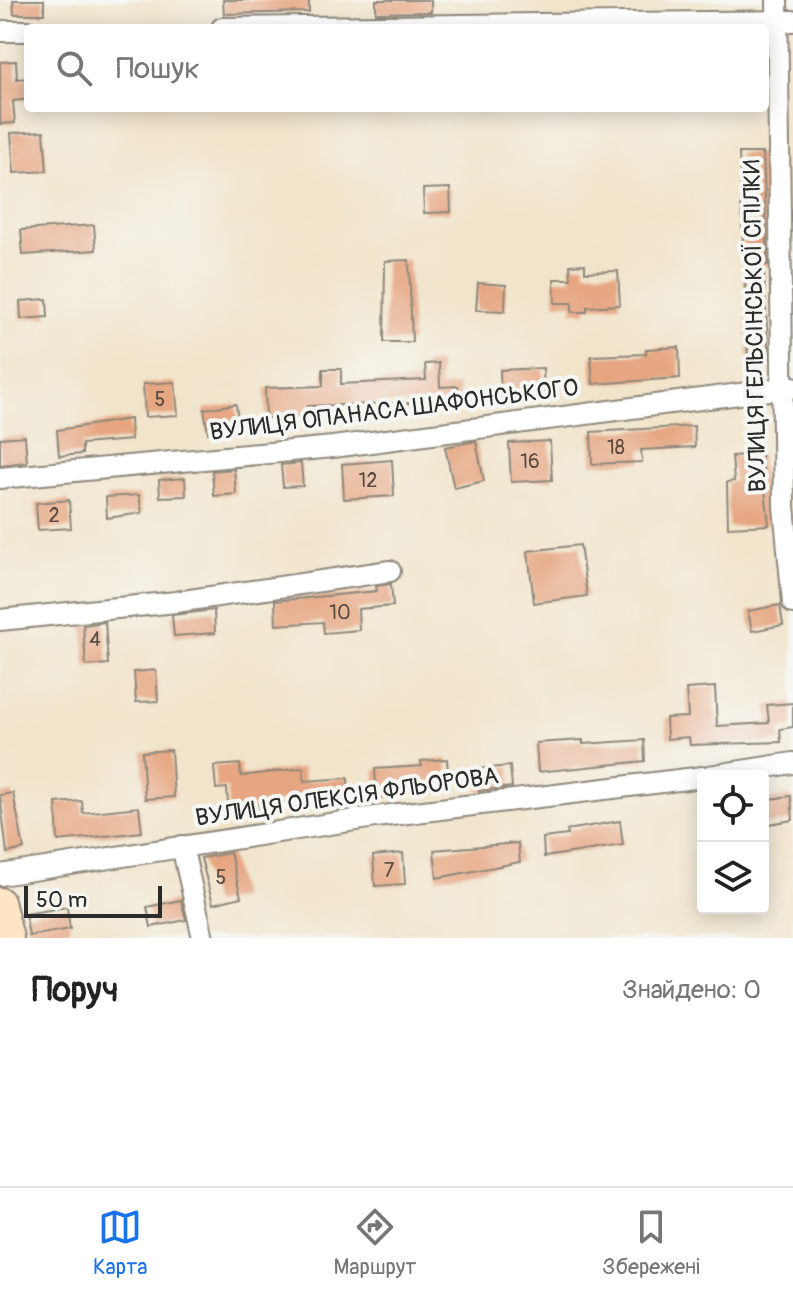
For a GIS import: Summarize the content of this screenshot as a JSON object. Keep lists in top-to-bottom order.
{
  "streets": {
    "street": ["ВУЛИЦЯ ГЕЛЬСІНСЬКОЇ СПІЛКИ", "ВУЛИЦЯ ОПАНАСА ШАФОНСЬКОГО", "ВУЛИЦЯ ОЛЕКСІЯ ФЛЬОРОВА"]
  },
  "crossings": [
    ["ВУЛИЦЯ ГЕЛЬСІНСЬКОЇ СПІЛКИ", "ВУЛИЦЯ ОПАНАСА ШАФОНСЬКОГО"]
  ],
  "house_numbers": [
    "5",
    "18",
    "16",
    "12",
    "2",
    "10",
    "4",
    "7",
    "5"
  ],
  "scale_bar": "50 m",
  "page": {
    "search": "Пошук",
    "scale": "50 m",
    "heading": ["Поруч", "Знайдено: 0"],
    "nav": ["Карта", "Маршрут", "Збережені"]
  }
}
